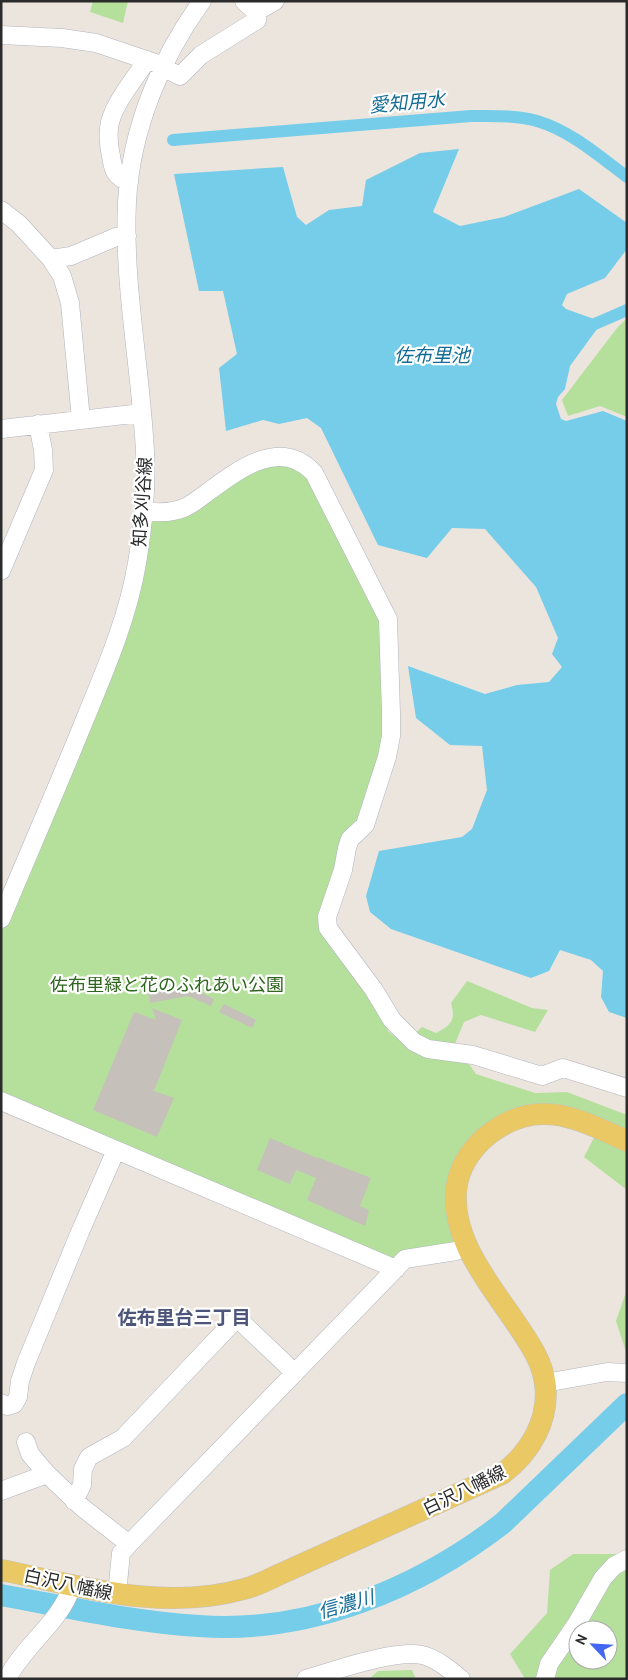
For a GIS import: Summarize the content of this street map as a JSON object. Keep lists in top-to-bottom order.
{
  "streets": {
    "main road": ["白沢八幡線"],
    "street": ["知多刈谷線"]
  },
  "districts": ["佐布里台三丁目"],
  "water": ["愛知用水", "佐布里池", "信濃川"],
  "parks": ["佐布里緑と花のふれあい公園"],
  "north": "top left"
}
